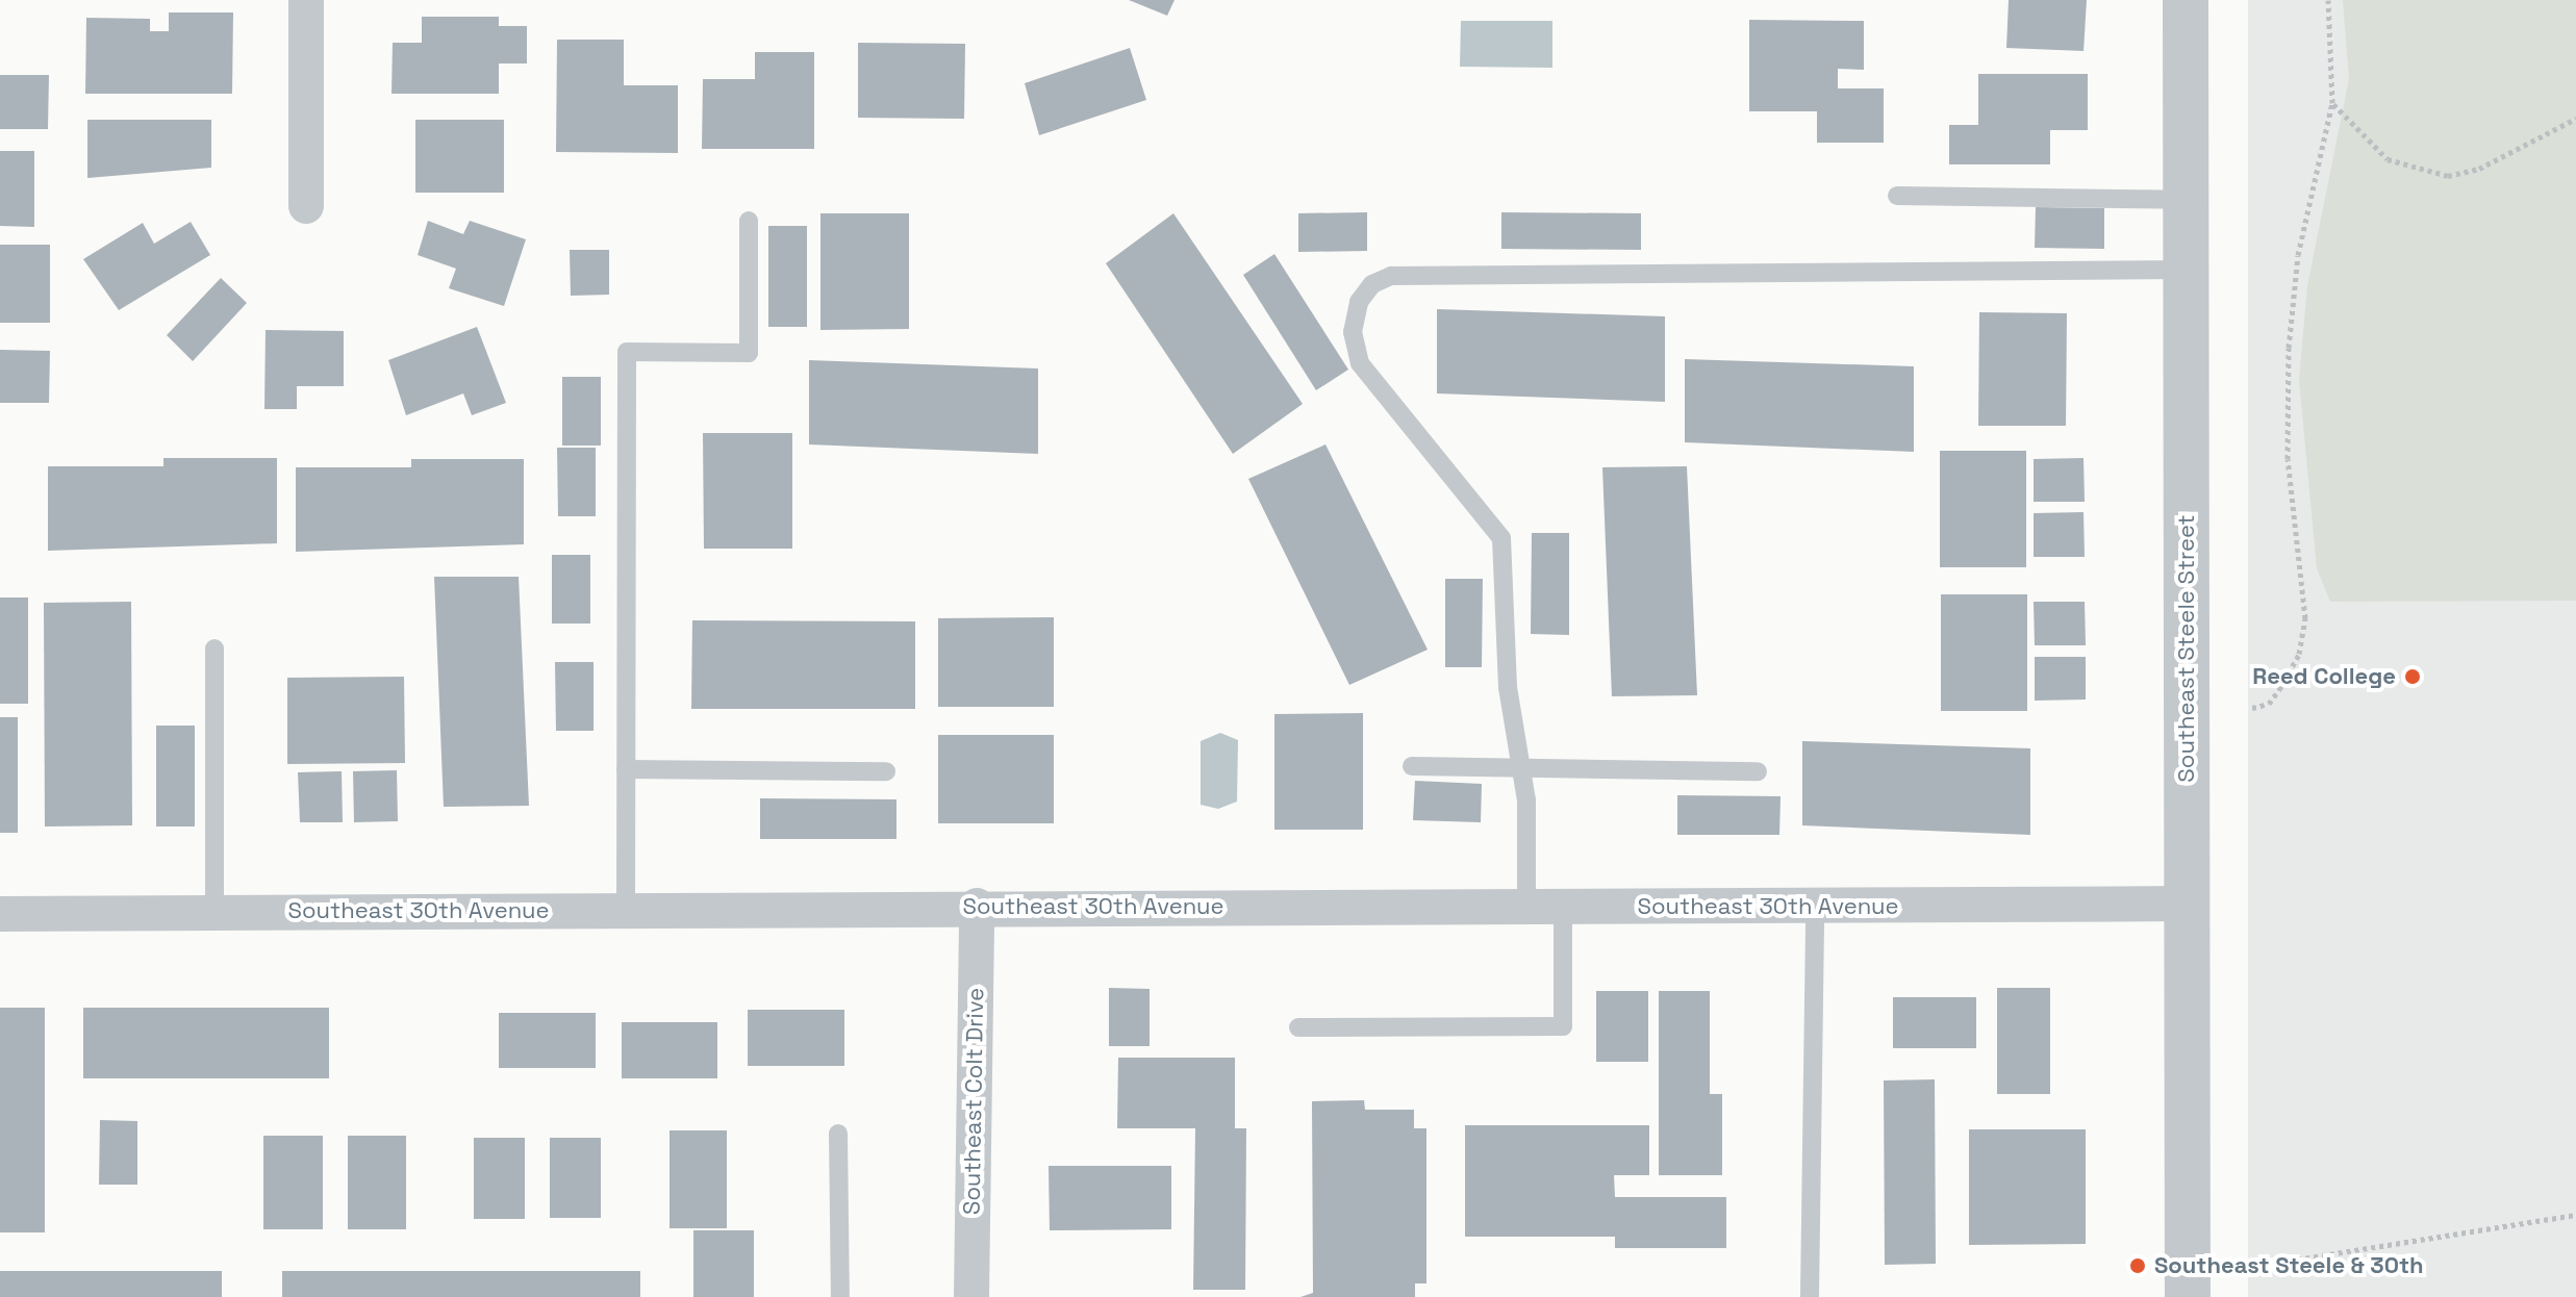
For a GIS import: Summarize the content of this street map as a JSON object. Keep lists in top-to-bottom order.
{
  "streets": {
    "street": ["Southeast Steele Street", "Southeast 30th Avenue", "Southeast Colt Drive"]
  },
  "crossings": [
    ["Southeast Steele Street", "Southeast 30th Avenue"],
    ["Southeast 30th Avenue", "Southeast Colt Drive"]
  ],
  "places": ["Reed College", "Southeast Steele & 30th"]
}
